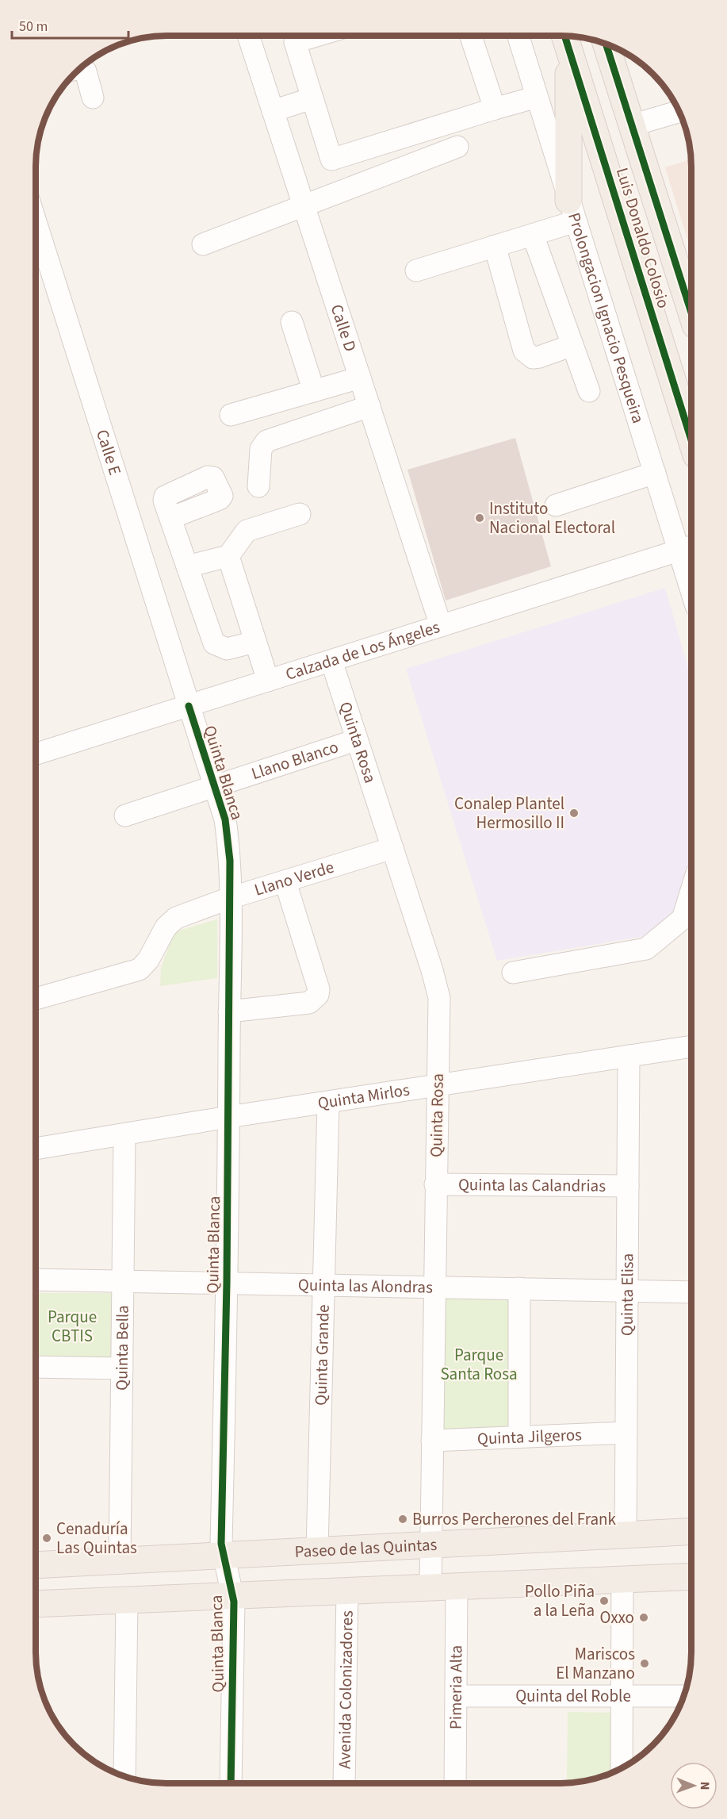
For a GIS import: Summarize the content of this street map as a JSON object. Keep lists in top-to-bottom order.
{
  "streets": {
    "main road": ["Luis Donaldo Colosio", "Paseo de las Quintas"],
    "street": [
      "Prolongacion Ignacio Pesqueira",
      "Calle D",
      "Calle E",
      "Calzada de Los Ángeles",
      "Quinta Rosa",
      "Llano Blanco",
      "Quinta Blanca",
      "Llano Verde",
      "Quinta Mirlos",
      "Quinta las Calandrias",
      "Quinta las Alondras",
      "Quinta Elisa",
      "Quinta Bella",
      "Quinta Grande",
      "Quinta Jilgeros",
      "Pimeria Alta",
      "Avenida Colonizadores",
      "Quinta del Roble"
    ]
  },
  "crossings": [
    ["Prolongacion Ignacio Pesqueira", "Calzada de Los Ángeles"],
    ["Calle D", "Calzada de Los Ángeles"],
    ["Calle E", "Calzada de Los Ángeles"],
    ["Calle E", "Quinta Blanca"],
    ["Calzada de Los Ángeles", "Quinta Rosa"],
    ["Calzada de Los Ángeles", "Quinta Blanca"],
    ["Quinta Rosa", "Llano Blanco"],
    ["Quinta Rosa", "Llano Verde"],
    ["Quinta Rosa", "Quinta Mirlos"],
    ["Quinta Rosa", "Quinta las Calandrias"],
    ["Quinta Rosa", "Quinta las Alondras"],
    ["Quinta Rosa", "Quinta Jilgeros"],
    ["Quinta Rosa", "Paseo de las Quintas"],
    ["Llano Blanco", "Quinta Blanca"],
    ["Quinta Blanca", "Llano Verde"],
    ["Quinta Blanca", "Quinta Mirlos"],
    ["Quinta Blanca", "Quinta las Alondras"],
    ["Quinta Blanca", "Paseo de las Quintas"],
    ["Quinta Mirlos", "Quinta Elisa"],
    ["Quinta Mirlos", "Quinta Bella"],
    ["Quinta Mirlos", "Quinta Grande"],
    ["Quinta las Calandrias", "Quinta Elisa"],
    ["Quinta las Alondras", "Quinta Elisa"],
    ["Quinta las Alondras", "Quinta Bella"],
    ["Quinta las Alondras", "Quinta Grande"],
    ["Quinta Elisa", "Quinta Jilgeros"],
    ["Quinta Elisa", "Paseo de las Quintas"],
    ["Quinta Bella", "Paseo de las Quintas"],
    ["Quinta Grande", "Paseo de las Quintas"],
    ["Pimeria Alta", "Quinta del Roble"]
  ],
  "parks": ["Parque CBTIS", "Parque Santa Rosa"],
  "places": [
    "Instituto Nacional Electoral",
    "Conalep Plantel Hermosillo II",
    "Burros Percherones del Frank",
    "Cenaduría Las Quintas",
    "Pollo Piña a la Leña",
    "Oxxo",
    "Mariscos El Manzano"
  ],
  "scale_bar": "50 m",
  "north": "right"
}
